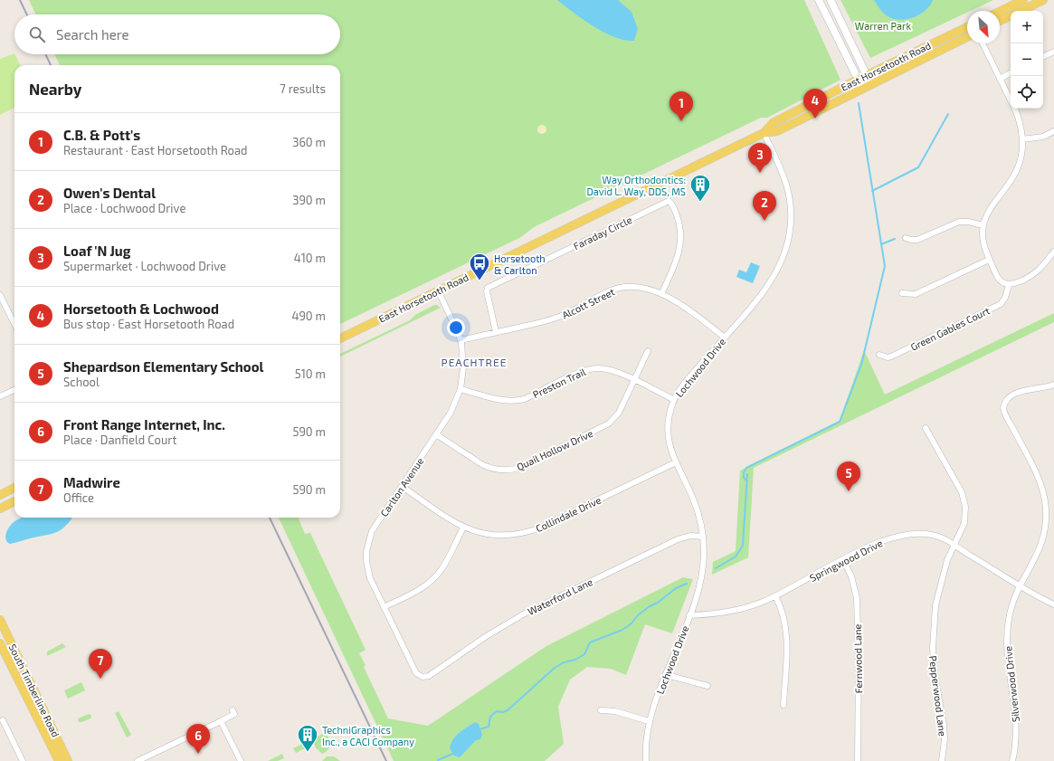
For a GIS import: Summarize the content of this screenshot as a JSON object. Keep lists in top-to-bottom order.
{
  "streets": {
    "main road": ["East Horsetooth Road", "South Timberline Road"],
    "street": [
      "Faraday Circle",
      "Alcott Street",
      "Green Gables Court",
      "Lochwood Drive",
      "Preston Trail",
      "Quail Hollow Drive",
      "Carlton Avenue",
      "Collindale Drive",
      "Springwood Drive",
      "Waterford Lane",
      "Fernwood Lane",
      "Silverwood Drive",
      "Pepperwood Lane"
    ]
  },
  "crossings": [
    ["East Horsetooth Road", "Lochwood Drive"],
    ["East Horsetooth Road", "Carlton Avenue"],
    ["Faraday Circle", "Alcott Street"],
    ["Alcott Street", "Lochwood Drive"],
    ["Alcott Street", "Carlton Avenue"],
    ["Lochwood Drive", "Preston Trail"],
    ["Lochwood Drive", "Collindale Drive"],
    ["Lochwood Drive", "Springwood Drive"],
    ["Lochwood Drive", "Waterford Lane"],
    ["Preston Trail", "Quail Hollow Drive"],
    ["Preston Trail", "Carlton Avenue"],
    ["Quail Hollow Drive", "Carlton Avenue"],
    ["Carlton Avenue", "Collindale Drive"],
    ["Carlton Avenue", "Waterford Lane"],
    ["Springwood Drive", "Fernwood Lane"],
    ["Springwood Drive", "Silverwood Drive"],
    ["Springwood Drive", "Pepperwood Lane"]
  ],
  "districts": ["PEACHTREE"],
  "parks": ["Warren Park"],
  "places": {
    "building": ["Way Orthodontics: David L. Way, DDS, MS", "TechniGraphics Inc., a CACI Company"],
    "bus stop": ["Horsetooth & Carlton"]
  },
  "north": "bottom right",
  "page": {
    "map_buttons": ["+", "−"],
    "search": "Search here",
    "heading": ["Nearby", "7 results"],
    "pins": [
      "4",
      "1",
      "3",
      "2",
      "5",
      "7",
      "6"
    ],
    "list": [
      {
        "mark": "1",
        "name": "C.B. & Pott's",
        "note": "Restaurant · East Horsetooth Road",
        "value": "360 m"
      },
      {
        "mark": "2",
        "name": "Owen's Dental",
        "note": "Place · Lochwood Drive",
        "value": "390 m"
      },
      {
        "mark": "3",
        "name": "Loaf 'N Jug",
        "note": "Supermarket · Lochwood Drive",
        "value": "410 m"
      },
      {
        "mark": "4",
        "name": "Horsetooth & Lochwood",
        "note": "Bus stop · East Horsetooth Road",
        "value": "490 m"
      },
      {
        "mark": "5",
        "name": "Shepardson Elementary School",
        "note": "School",
        "value": "510 m"
      },
      {
        "mark": "6",
        "name": "Front Range Internet, Inc.",
        "note": "Place · Danfield Court",
        "value": "590 m"
      },
      {
        "mark": "7",
        "name": "Madwire",
        "note": "Office",
        "value": "590 m"
      }
    ]
  }
}
